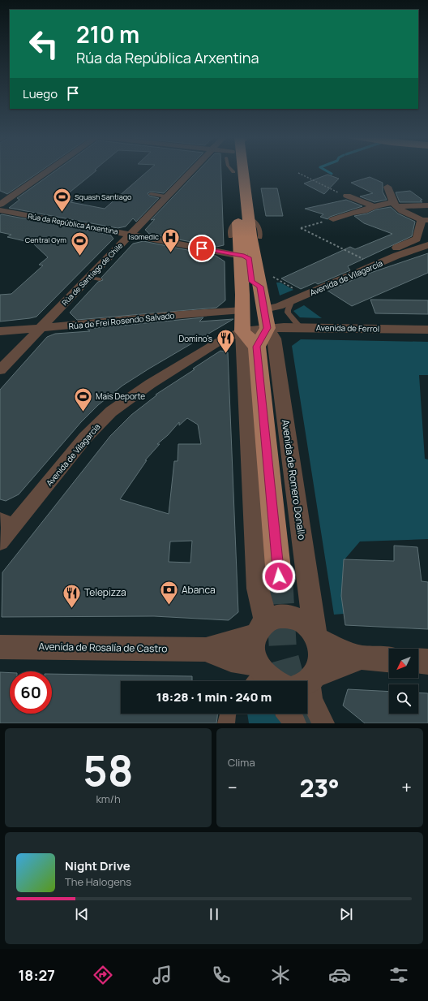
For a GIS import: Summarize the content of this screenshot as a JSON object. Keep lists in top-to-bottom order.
{
  "streets": {
    "main road": ["Avenida de Romero Donallo"],
    "street": [
      "Rúa da República Arxentina",
      "Rúa de Santiago de Chile",
      "Avenida de Vilagarcía",
      "Rúa de Frei Rosendo Salvado",
      "Avenida de Ferrol",
      "Avenida de Rosalía de Castro"
    ]
  },
  "crossings": [
    ["Rúa da República Arxentina", "Rúa de Santiago de Chile"],
    ["Rúa da República Arxentina", "Avenida de Romero Donallo"],
    ["Rúa de Santiago de Chile", "Rúa de Frei Rosendo Salvado"],
    ["Avenida de Vilagarcía", "Avenida de Ferrol"],
    ["Avenida de Vilagarcía", "Avenida de Romero Donallo"],
    ["Rúa de Frei Rosendo Salvado", "Avenida de Romero Donallo"],
    ["Avenida de Ferrol", "Avenida de Romero Donallo"],
    ["Avenida de Romero Donallo", "Avenida de Rosalía de Castro"]
  ],
  "places": {
    "sports": ["Squash Santiago", "Central Gym", "Mais Deporte"],
    "hospital": ["Isomedic"],
    "restaurant": ["Domino's", "Telepizza"],
    "bank": ["Abanca"]
  },
  "north": "bottom left",
  "page": {
    "turn": ["210 m", "Rúa da República Arxentina"],
    "then": "Luego",
    "limit": "60",
    "trip": "18:28 · 1 min · 240 m",
    "tile": [
      ["58", "km/h"],
      "Clima"
    ],
    "heat": ["−", "23°", "+"],
    "song": ["Night Drive", "The Halogens"],
    "tabs": "18:27"
  }
}
